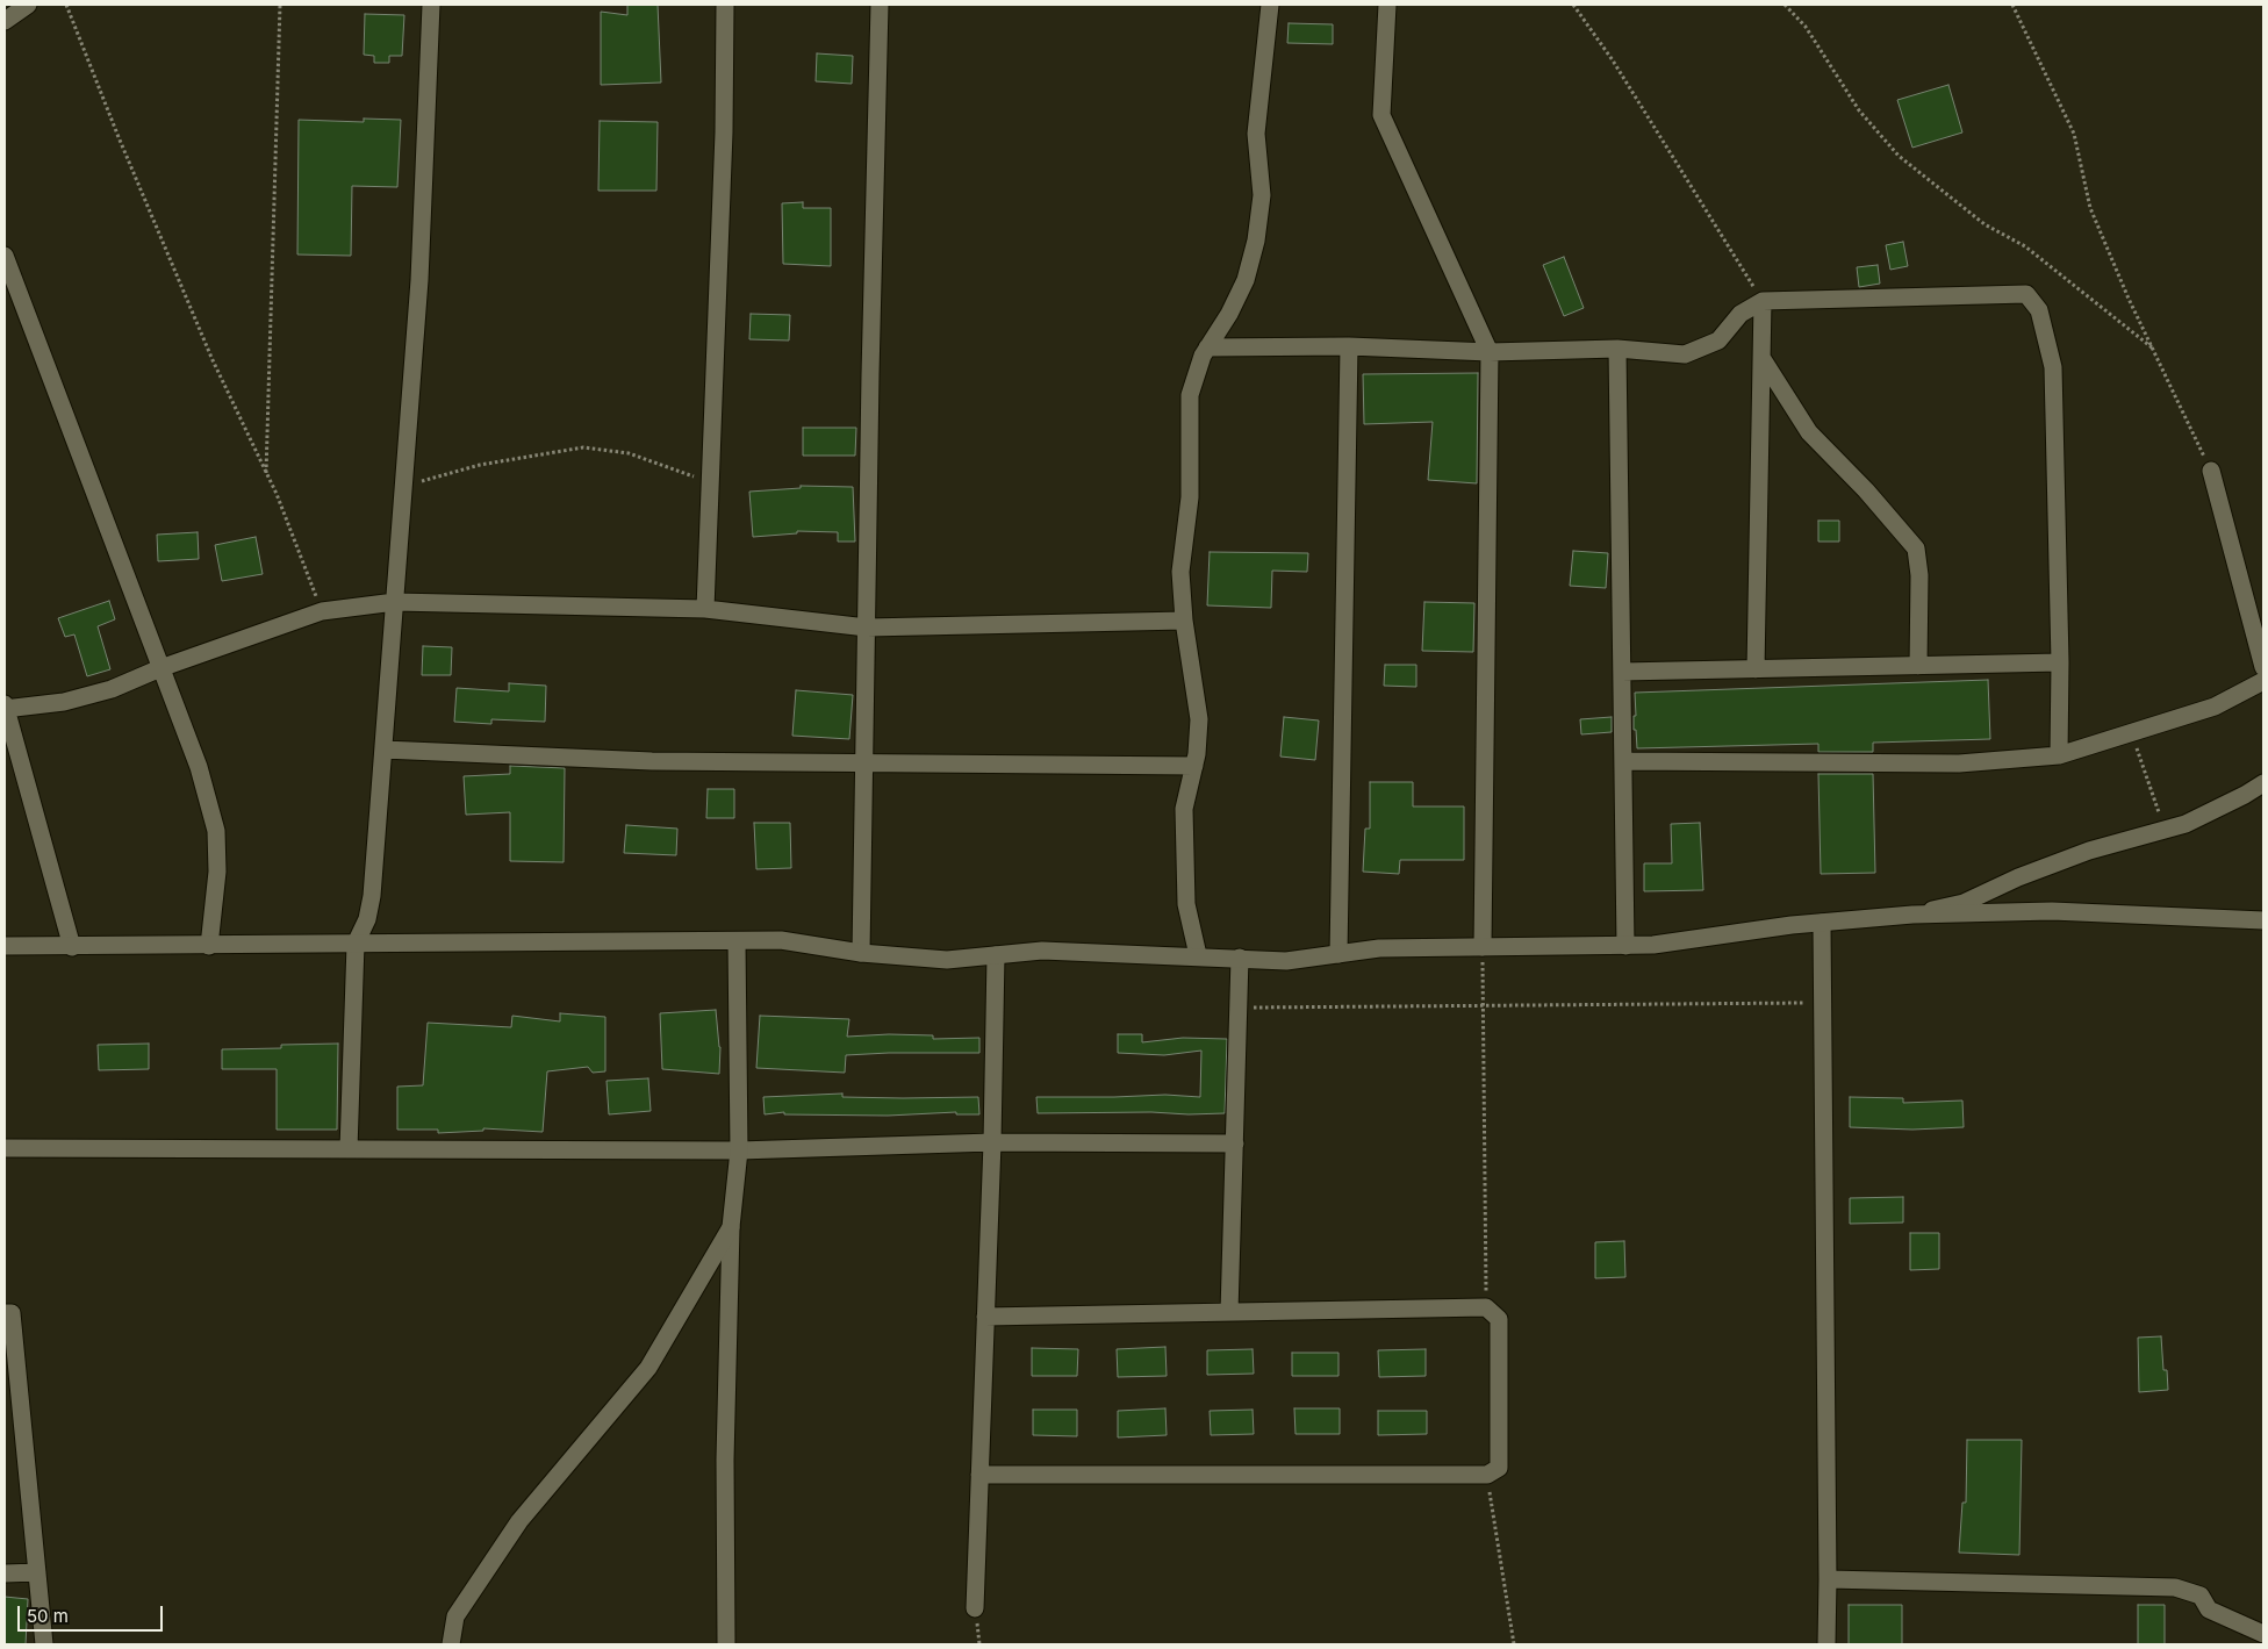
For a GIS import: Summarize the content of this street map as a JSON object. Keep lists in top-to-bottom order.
{
  "scale_bar": "50 m"
}
